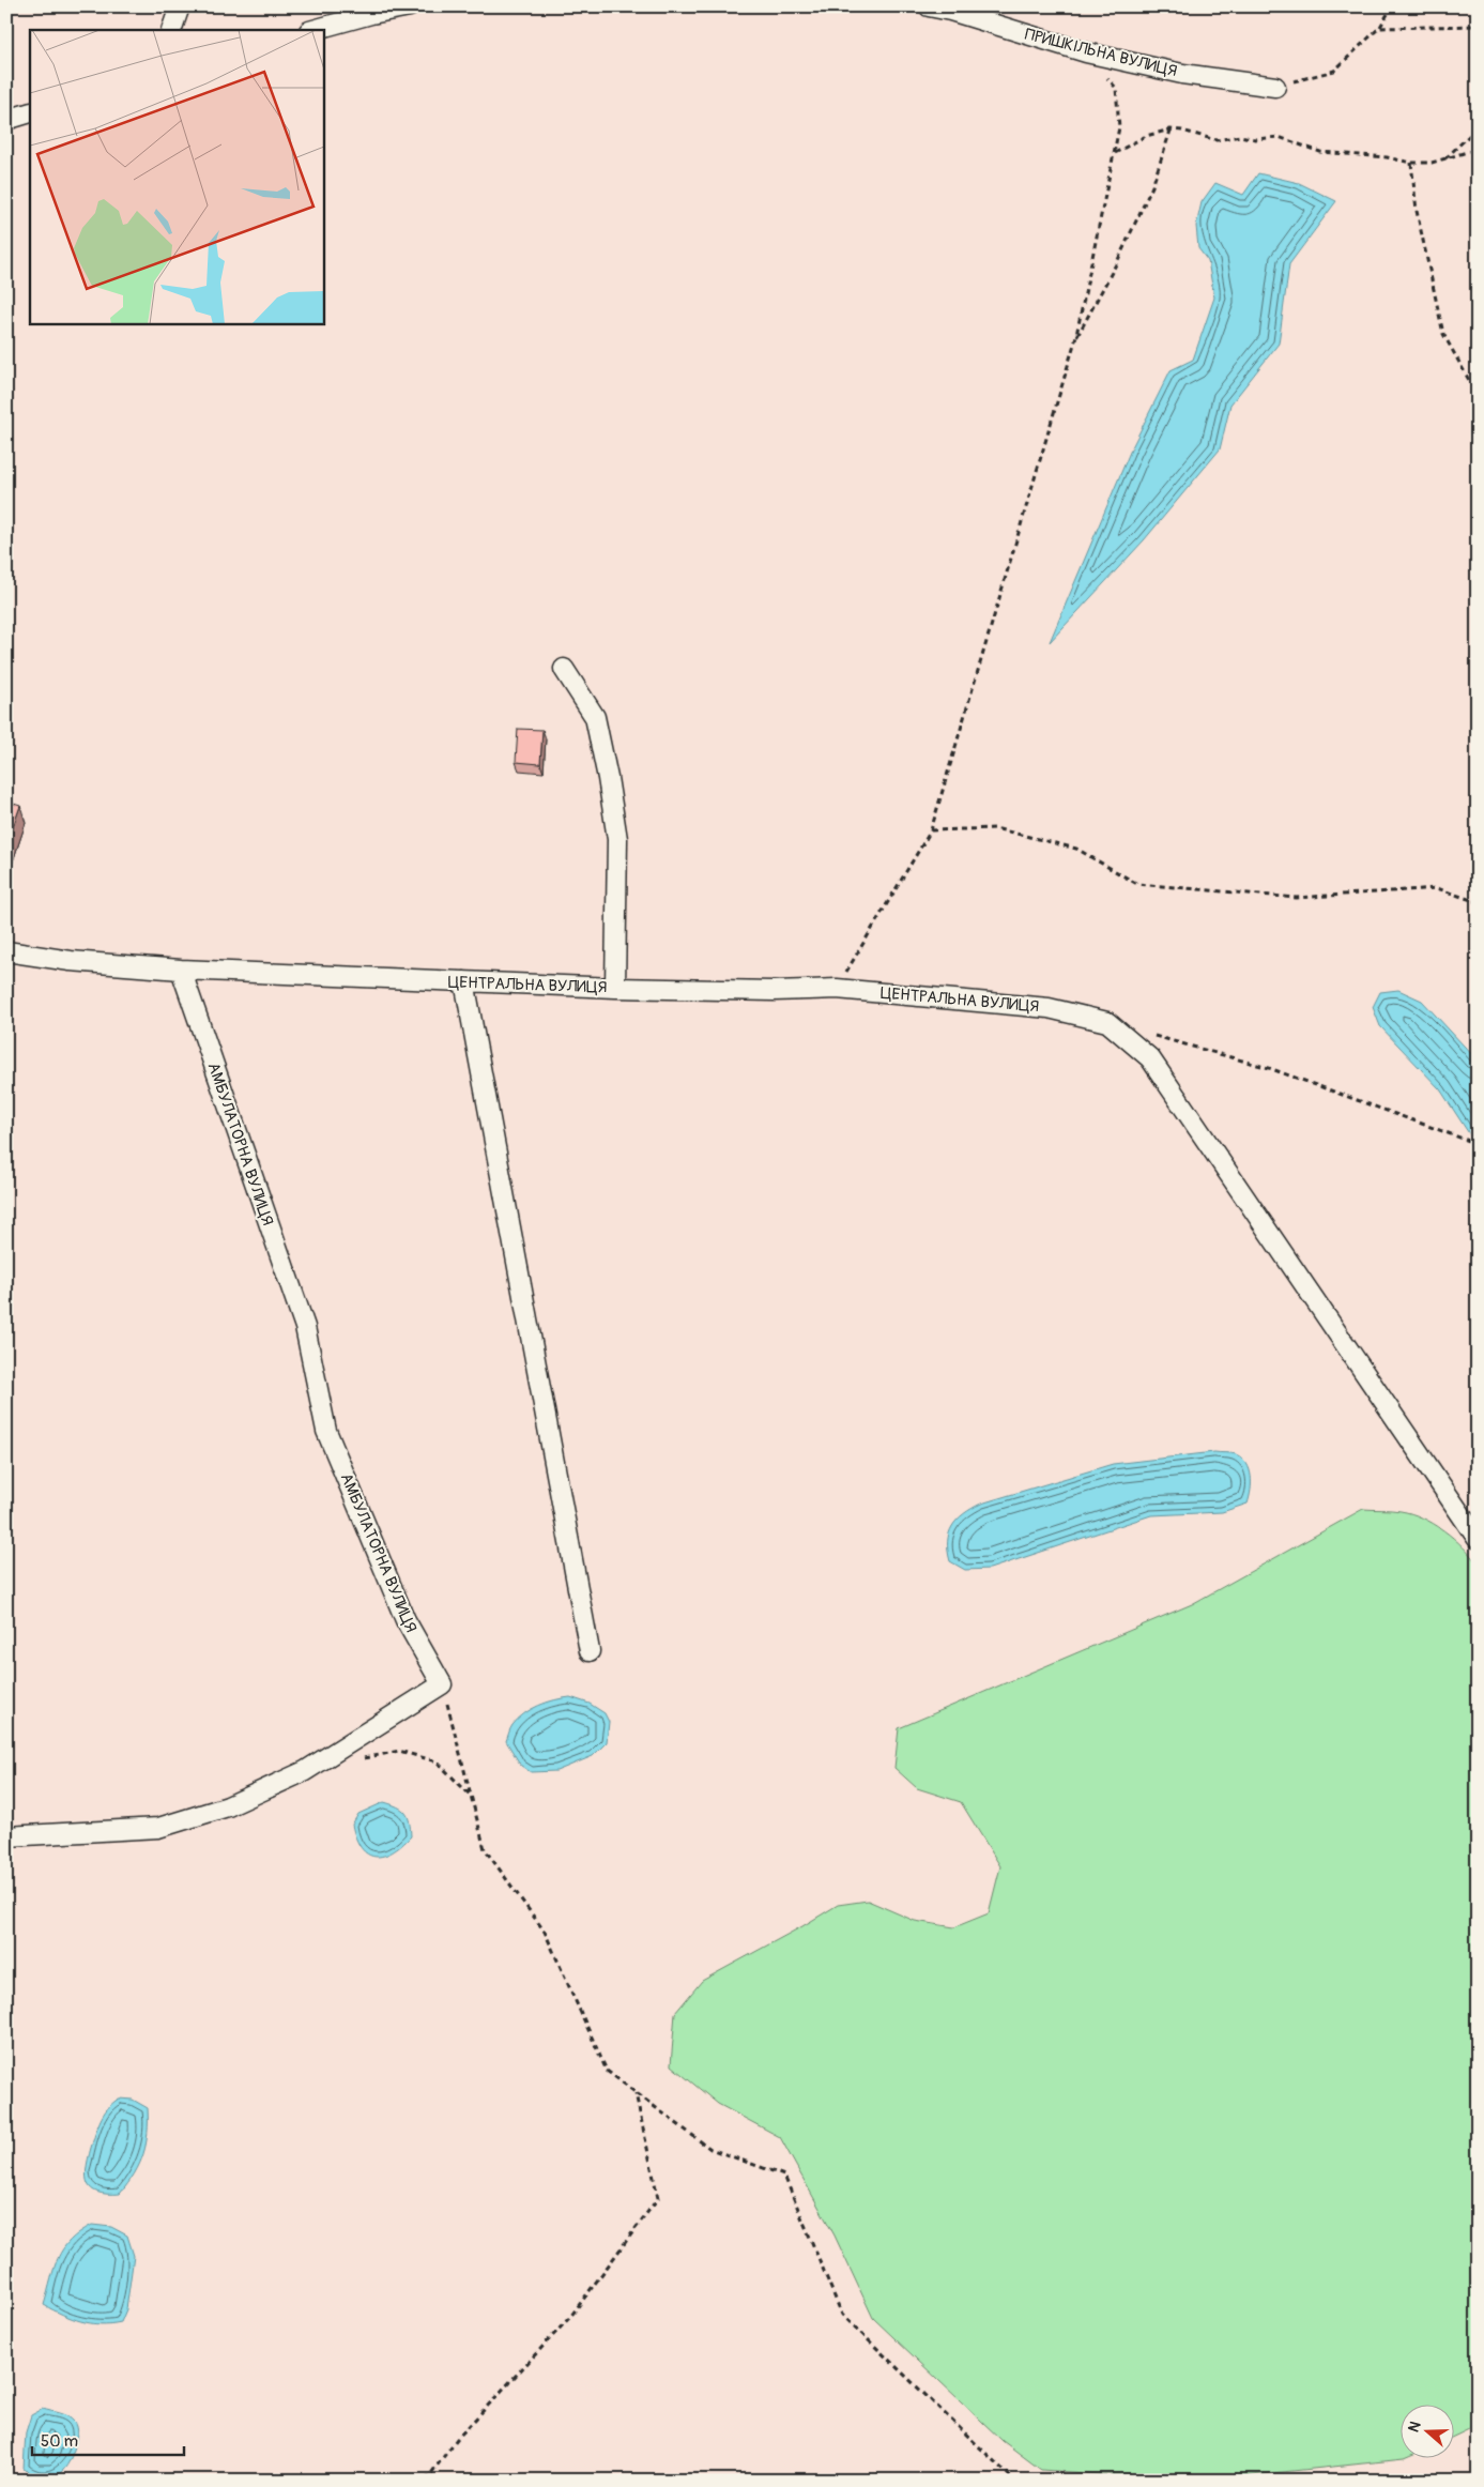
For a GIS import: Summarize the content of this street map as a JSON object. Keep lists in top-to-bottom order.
{
  "streets": {
    "street": ["ПРИШКІЛЬНА ВУЛИЦЯ", "ЦЕНТРАЛЬНА ВУЛИЦЯ", "АМБУЛАТОРНА ВУЛИЦЯ"]
  },
  "crossings": [
    ["ЦЕНТРАЛЬНА ВУЛИЦЯ", "АМБУЛАТОРНА ВУЛИЦЯ"]
  ],
  "scale_bar": "50 m",
  "north": "left"
}
